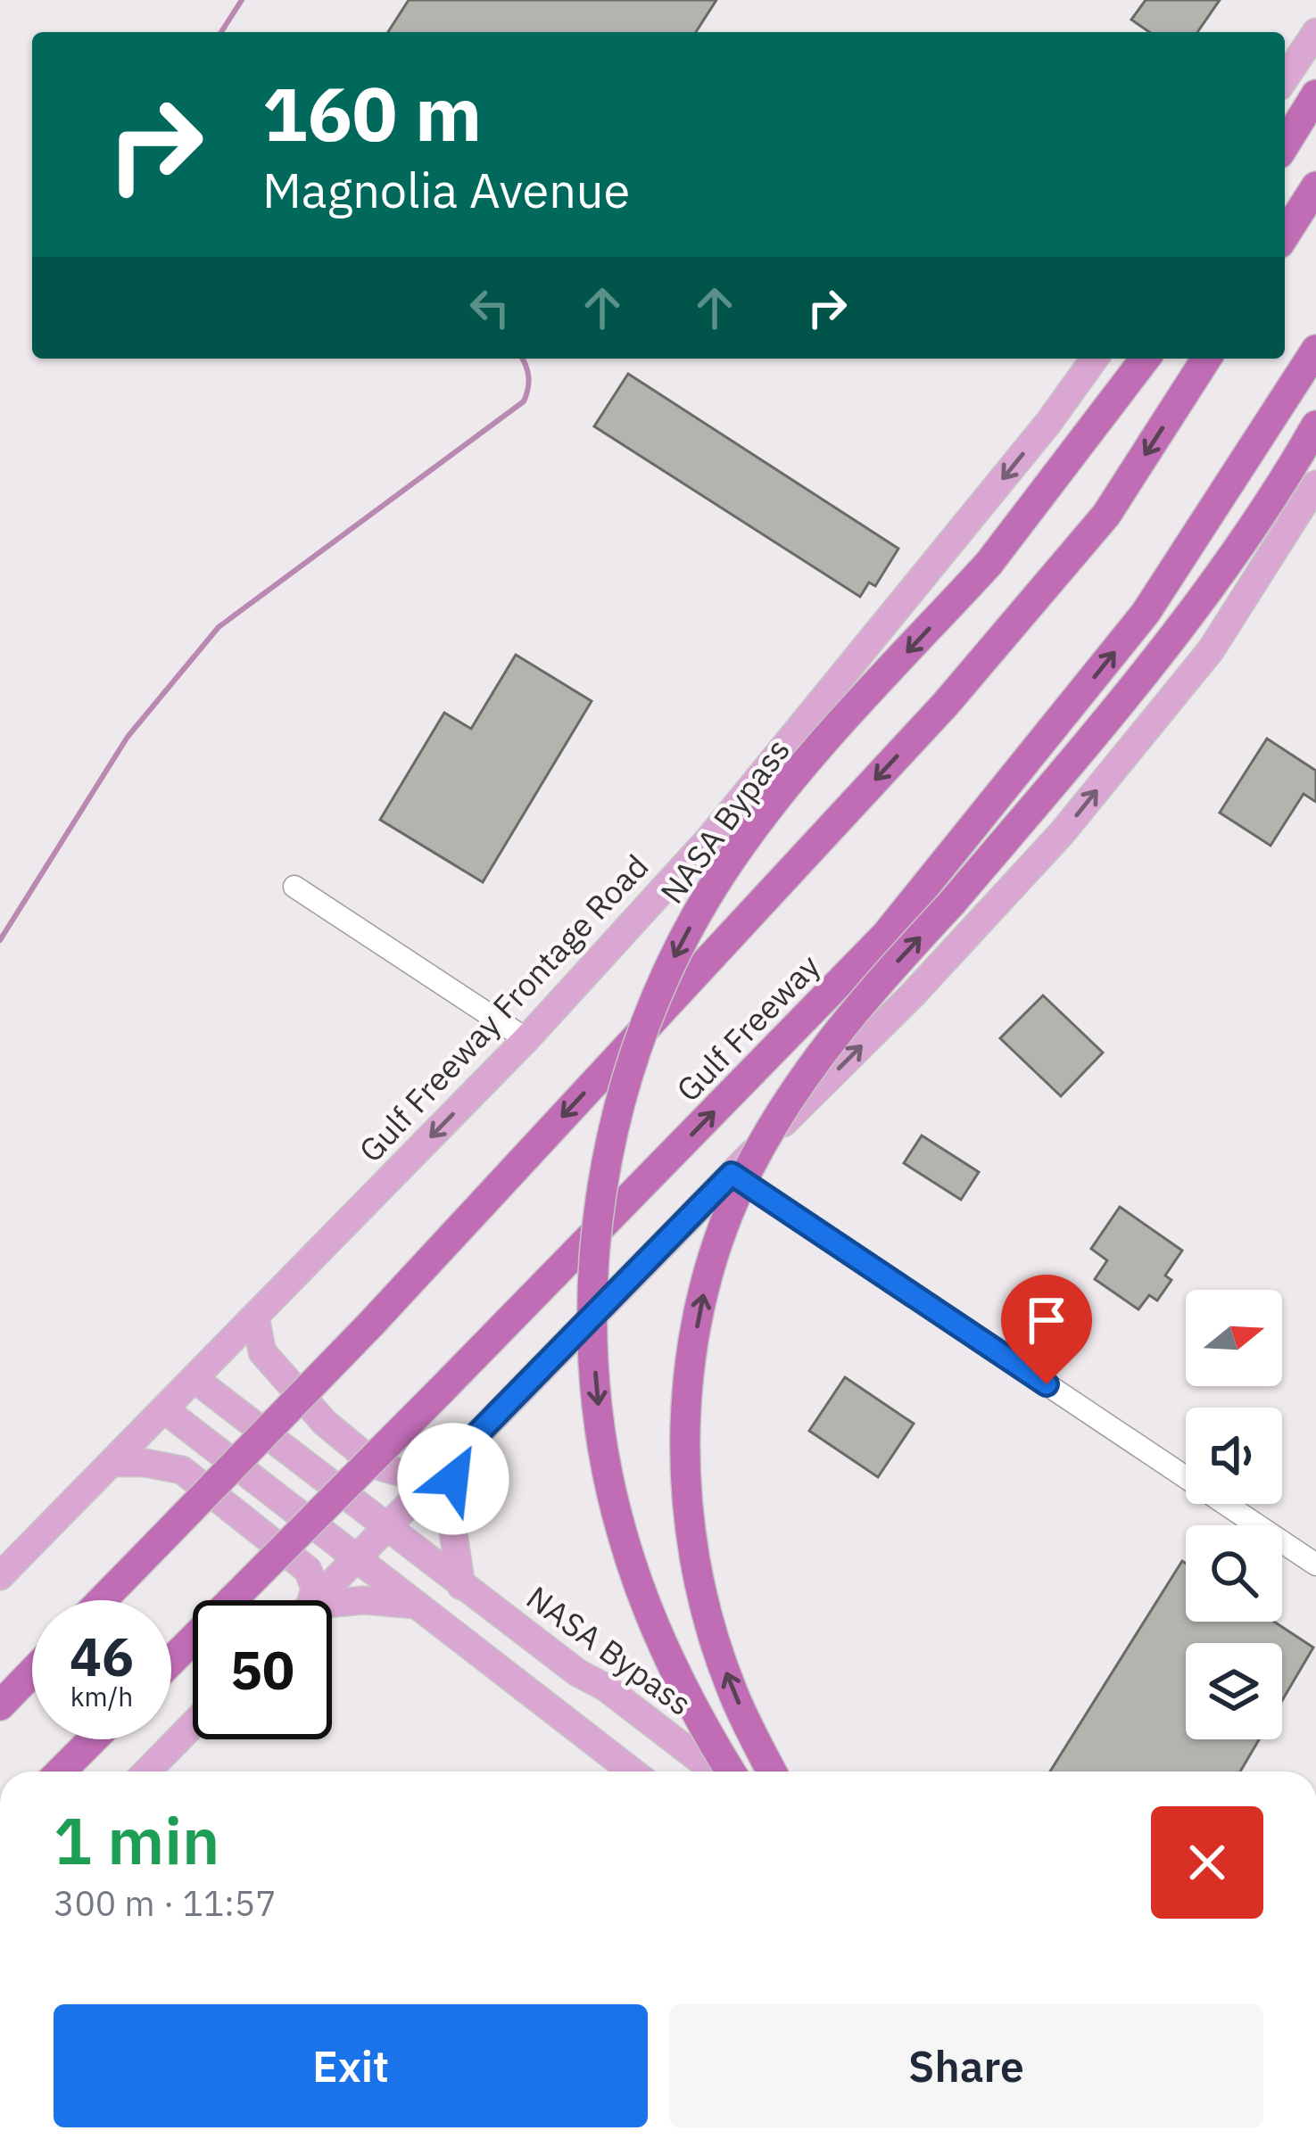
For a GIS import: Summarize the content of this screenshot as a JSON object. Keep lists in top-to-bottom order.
{
  "streets": {
    "highway": ["NASA Bypass", "Gulf Freeway"],
    "main road": ["Gulf Freeway Frontage Road"]
  },
  "crossings": [
    ["NASA Bypass", "Gulf Freeway Frontage Road"]
  ],
  "one_way": ["Gulf Freeway Frontage Road"],
  "north": "right",
  "page": {
    "turn": ["160 m", "Magnolia Avenue"],
    "speed": "46 km/h",
    "limit": "50",
    "heading": ["1 min", "300 m · 11:57"],
    "buttons": ["Exit", "Share"]
  }
}
